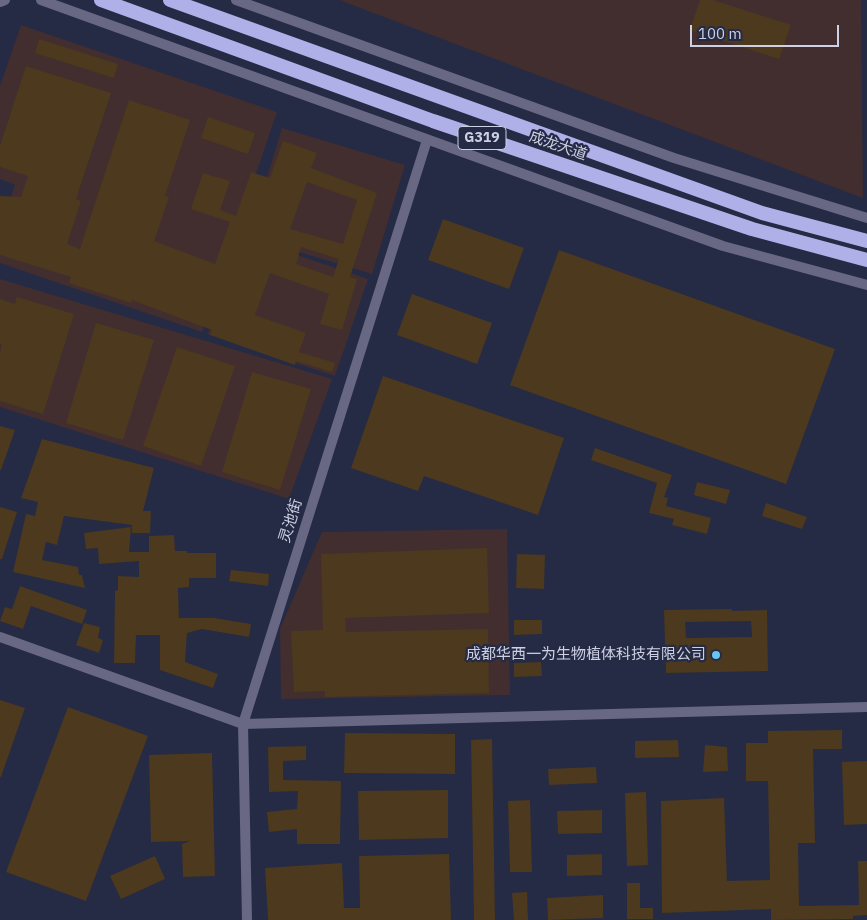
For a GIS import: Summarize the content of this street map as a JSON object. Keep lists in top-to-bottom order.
{
  "streets": {
    "highway": ["G319", "成龙大道"],
    "street": ["灵池街"]
  },
  "places": ["成都华西一为生物植体科技有限公司"],
  "scale_bar": "100 m"
}
